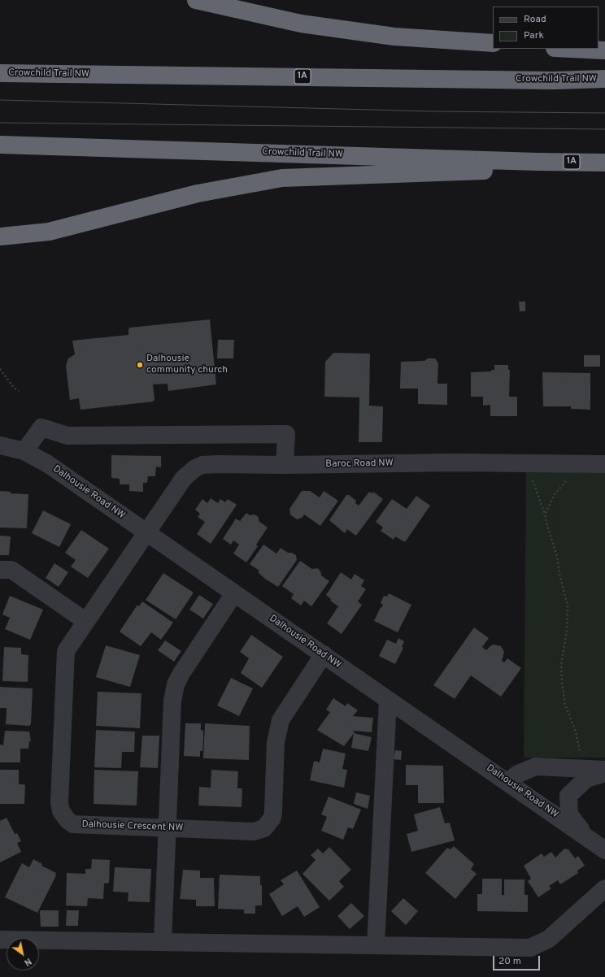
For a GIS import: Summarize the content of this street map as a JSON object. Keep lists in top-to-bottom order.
{
  "streets": {
    "highway": ["Crowchild Trail NW", "1A"],
    "street": ["Baroc Road NW", "Dalhousie Road NW", "Dalhousie Crescent NW"]
  },
  "crossings": [
    ["Baroc Road NW", "Dalhousie Road NW"],
    ["Baroc Road NW", "Dalhousie Crescent NW"],
    ["Dalhousie Road NW", "Dalhousie Crescent NW"]
  ],
  "places": ["Dalhousie community church"],
  "legend": ["Road", "Park"],
  "scale_bar": "20 m",
  "north": "bottom right"
}
